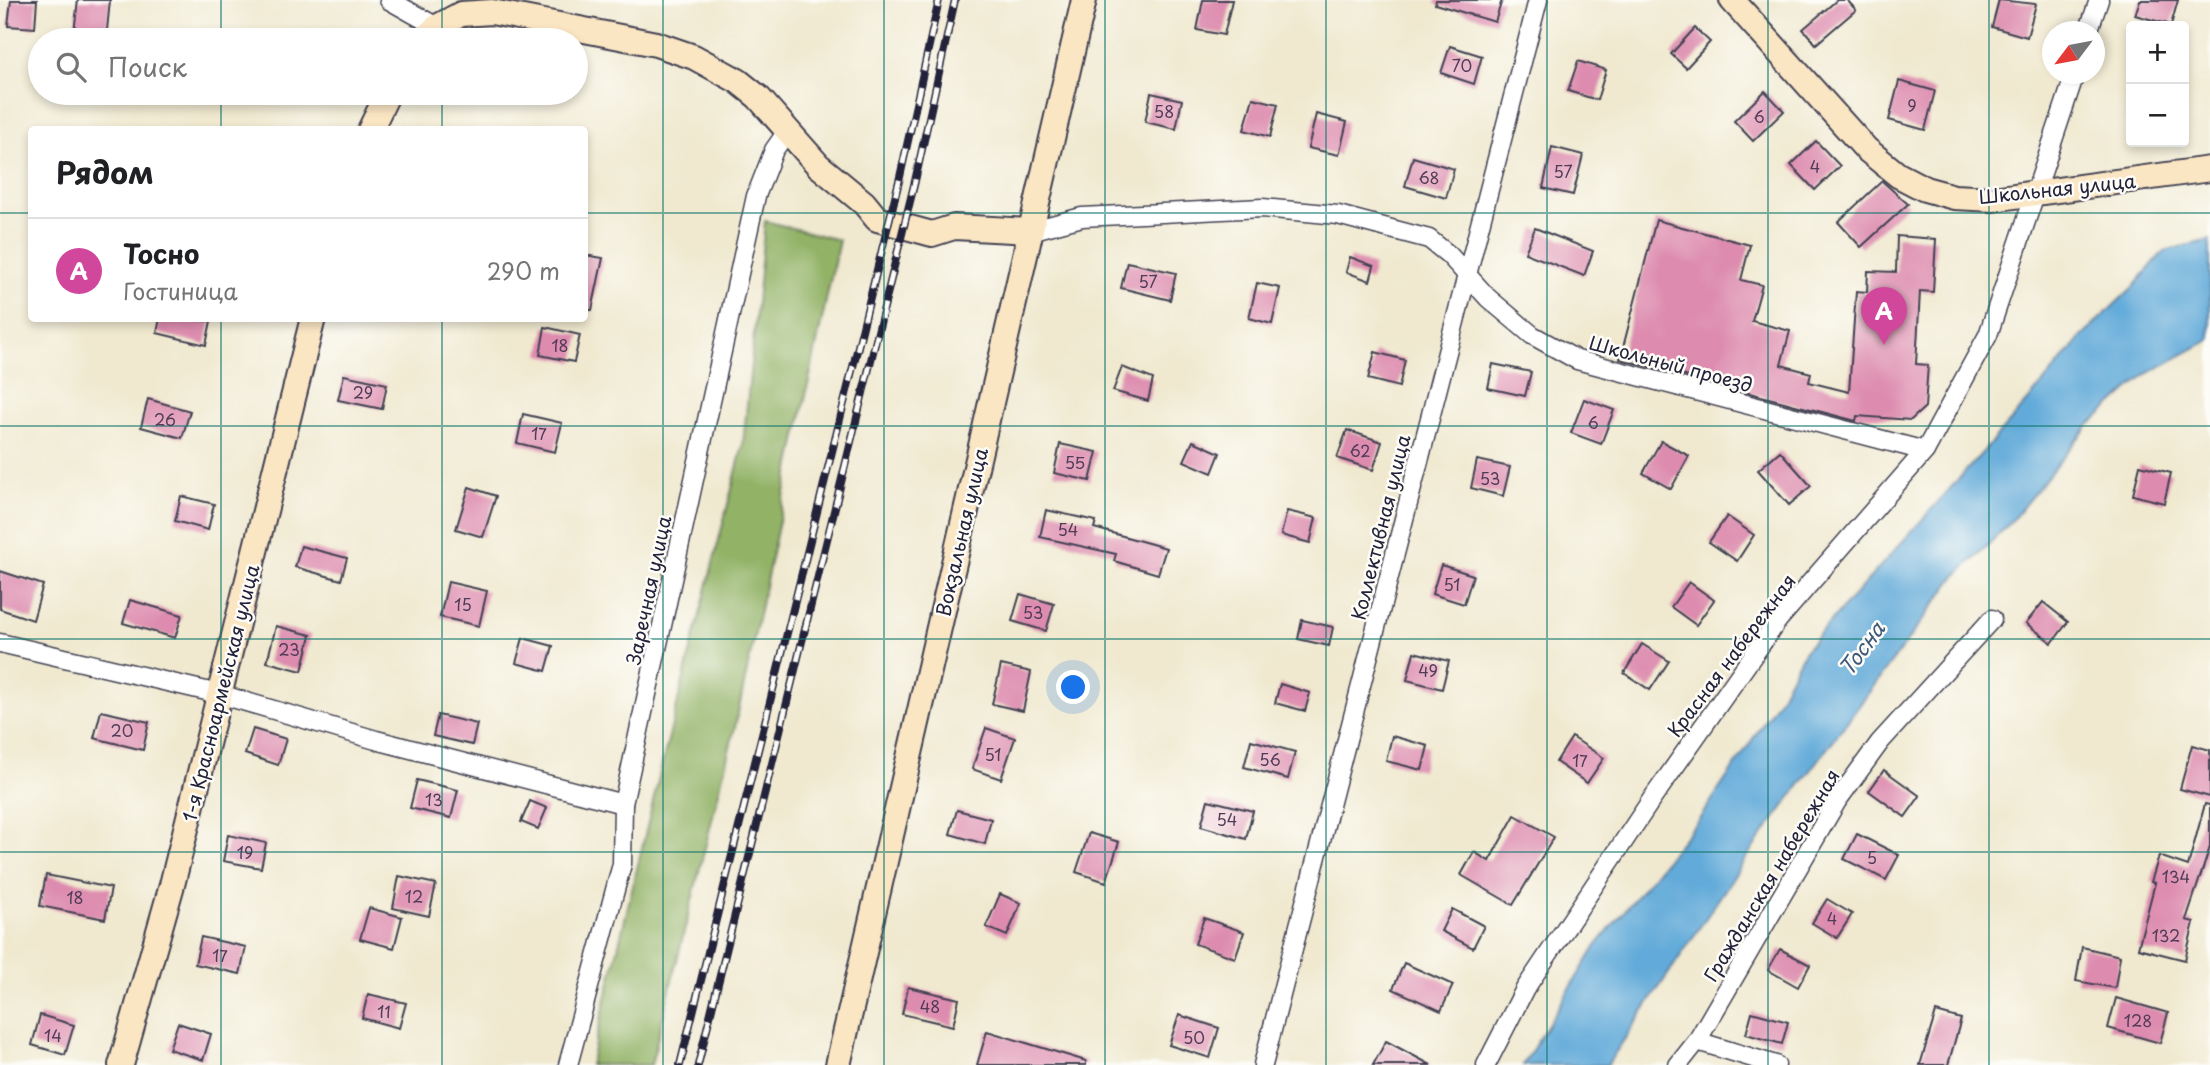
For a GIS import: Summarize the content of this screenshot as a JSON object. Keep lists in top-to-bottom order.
{
  "streets": {
    "street": [
      "Школьная улица",
      "Школьный проезд",
      "Коллективная улица",
      "Вокзальная улица",
      "Заречная улица",
      "Красная набережная",
      "1-я Красноармейская улица",
      "Гражданская набережная"
    ]
  },
  "crossings": [
    ["Школьная улица", "Красная набережная"],
    ["Школьный проезд", "Коллективная улица"],
    ["Школьный проезд", "Вокзальная улица"],
    ["Школьный проезд", "Красная набережная"]
  ],
  "water": ["Тосна"],
  "house_numbers": [
    "70",
    "9",
    "58",
    "6",
    "4",
    "57",
    "68",
    "57",
    "18",
    "29",
    "26",
    "6",
    "17",
    "62",
    "55",
    "53",
    "54",
    "51",
    "15",
    "53",
    "23",
    "49",
    "20",
    "51",
    "56",
    "17",
    "13",
    "54",
    "19",
    "5",
    "134",
    "12",
    "18",
    "4",
    "132",
    "17",
    "48",
    "11",
    "128",
    "14",
    "50"
  ],
  "north": "bottom left",
  "page": {
    "map_buttons": ["+", "−"],
    "search": "Поиск",
    "heading": "Рядом",
    "list": [
      {
        "mark": "A",
        "name": "Тосно",
        "note": "Гостиница",
        "value": "290 m"
      }
    ],
    "pins": "A"
  }
}
